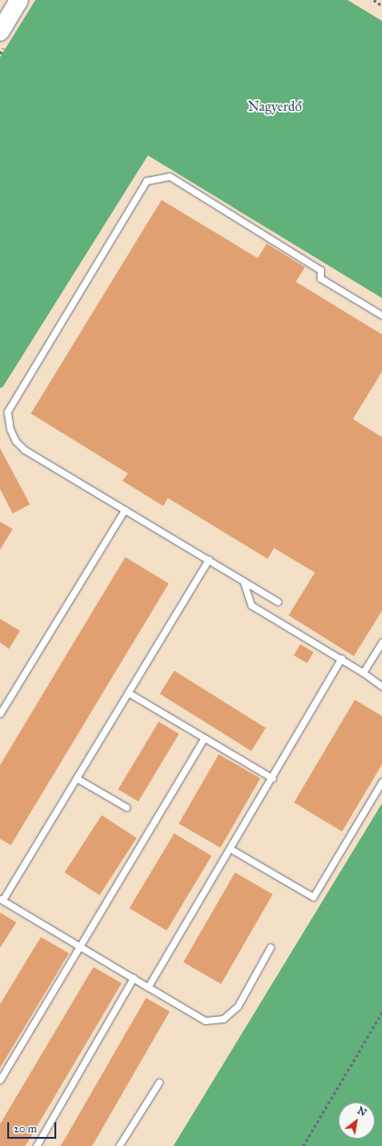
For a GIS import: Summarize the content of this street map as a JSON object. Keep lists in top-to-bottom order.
{
  "parks": ["Nagyerdő"],
  "scale_bar": "20 m",
  "north": "top right"
}
